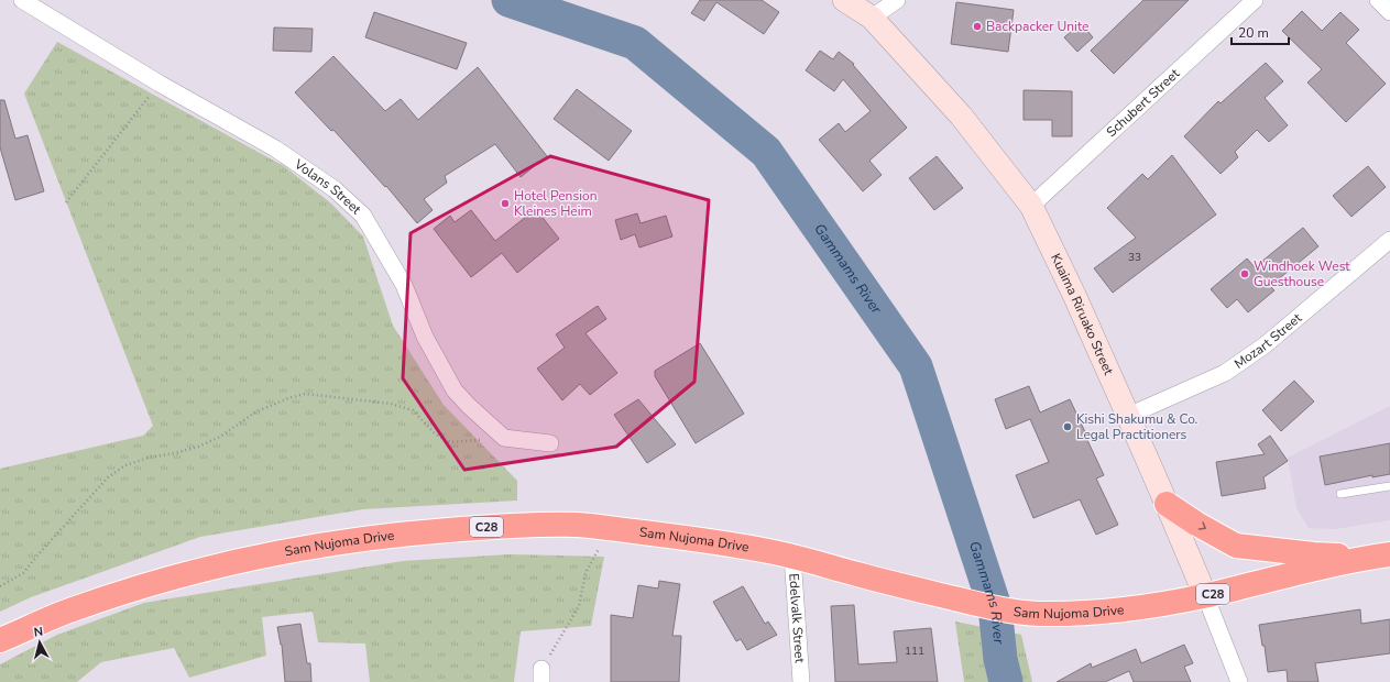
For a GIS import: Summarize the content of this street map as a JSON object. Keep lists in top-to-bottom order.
{
  "streets": {
    "highway": ["C28", "Sam Nujoma Drive"],
    "street": [
      "Schubert Street",
      "Volans Street",
      "Kuaima Riruako Street",
      "Mozart Street",
      "Edelvalk Street"
    ]
  },
  "crossings": [
    ["Schubert Street", "Kuaima Riruako Street"],
    ["Kuaima Riruako Street", "Mozart Street"],
    ["Kuaima Riruako Street", "Sam Nujoma Drive"],
    ["Sam Nujoma Drive", "Edelvalk Street"]
  ],
  "water": ["Gammams River"],
  "places": [
    "Backpacker Unite",
    "Hotel Pension Kleines Heim",
    "Windhoek West Guesthouse",
    "Kishi Shakumu & Co. Legal Practitioners"
  ],
  "house_numbers": ["33", "111"],
  "scale_bar": "20 m",
  "north": "top"
}
